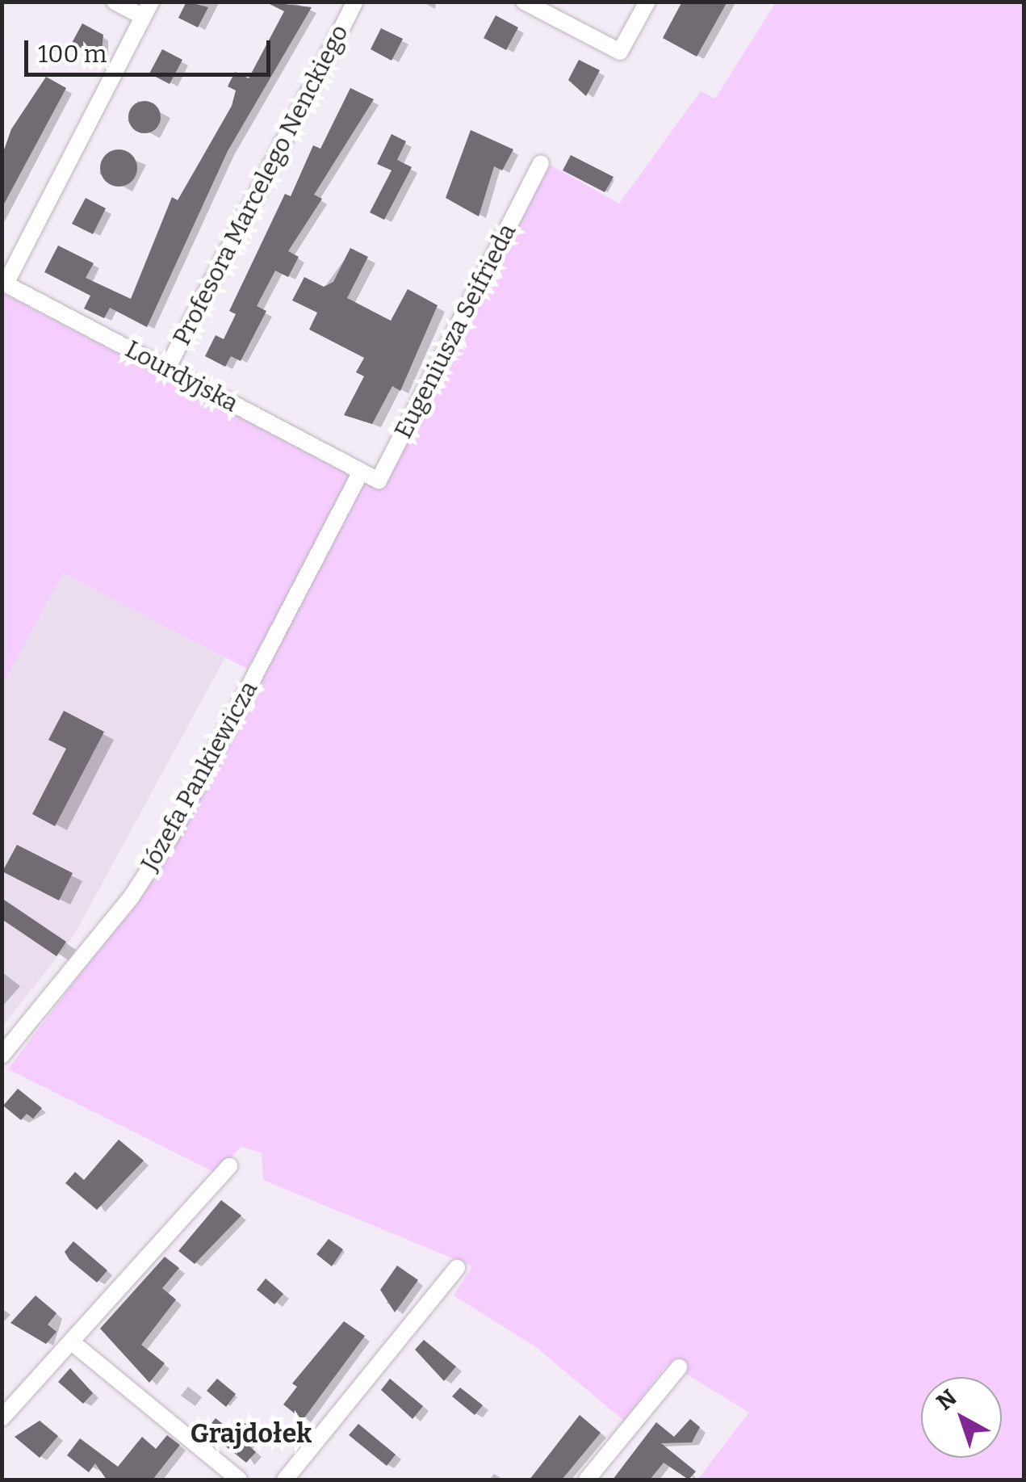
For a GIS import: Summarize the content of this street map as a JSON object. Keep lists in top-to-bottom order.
{
  "streets": {
    "street": [
      "Profesora Marcelego Nenckiego",
      "Eugeniusza Seifrieda",
      "Lourdyjska",
      "Józefa Pankiewicza"
    ]
  },
  "crossings": [
    ["Profesora Marcelego Nenckiego", "Lourdyjska"],
    ["Eugeniusza Seifrieda", "Lourdyjska"],
    ["Eugeniusza Seifrieda", "Józefa Pankiewicza"],
    ["Lourdyjska", "Józefa Pankiewicza"]
  ],
  "districts": ["Grajdołek"],
  "scale_bar": "100 m",
  "north": "top left"
}
